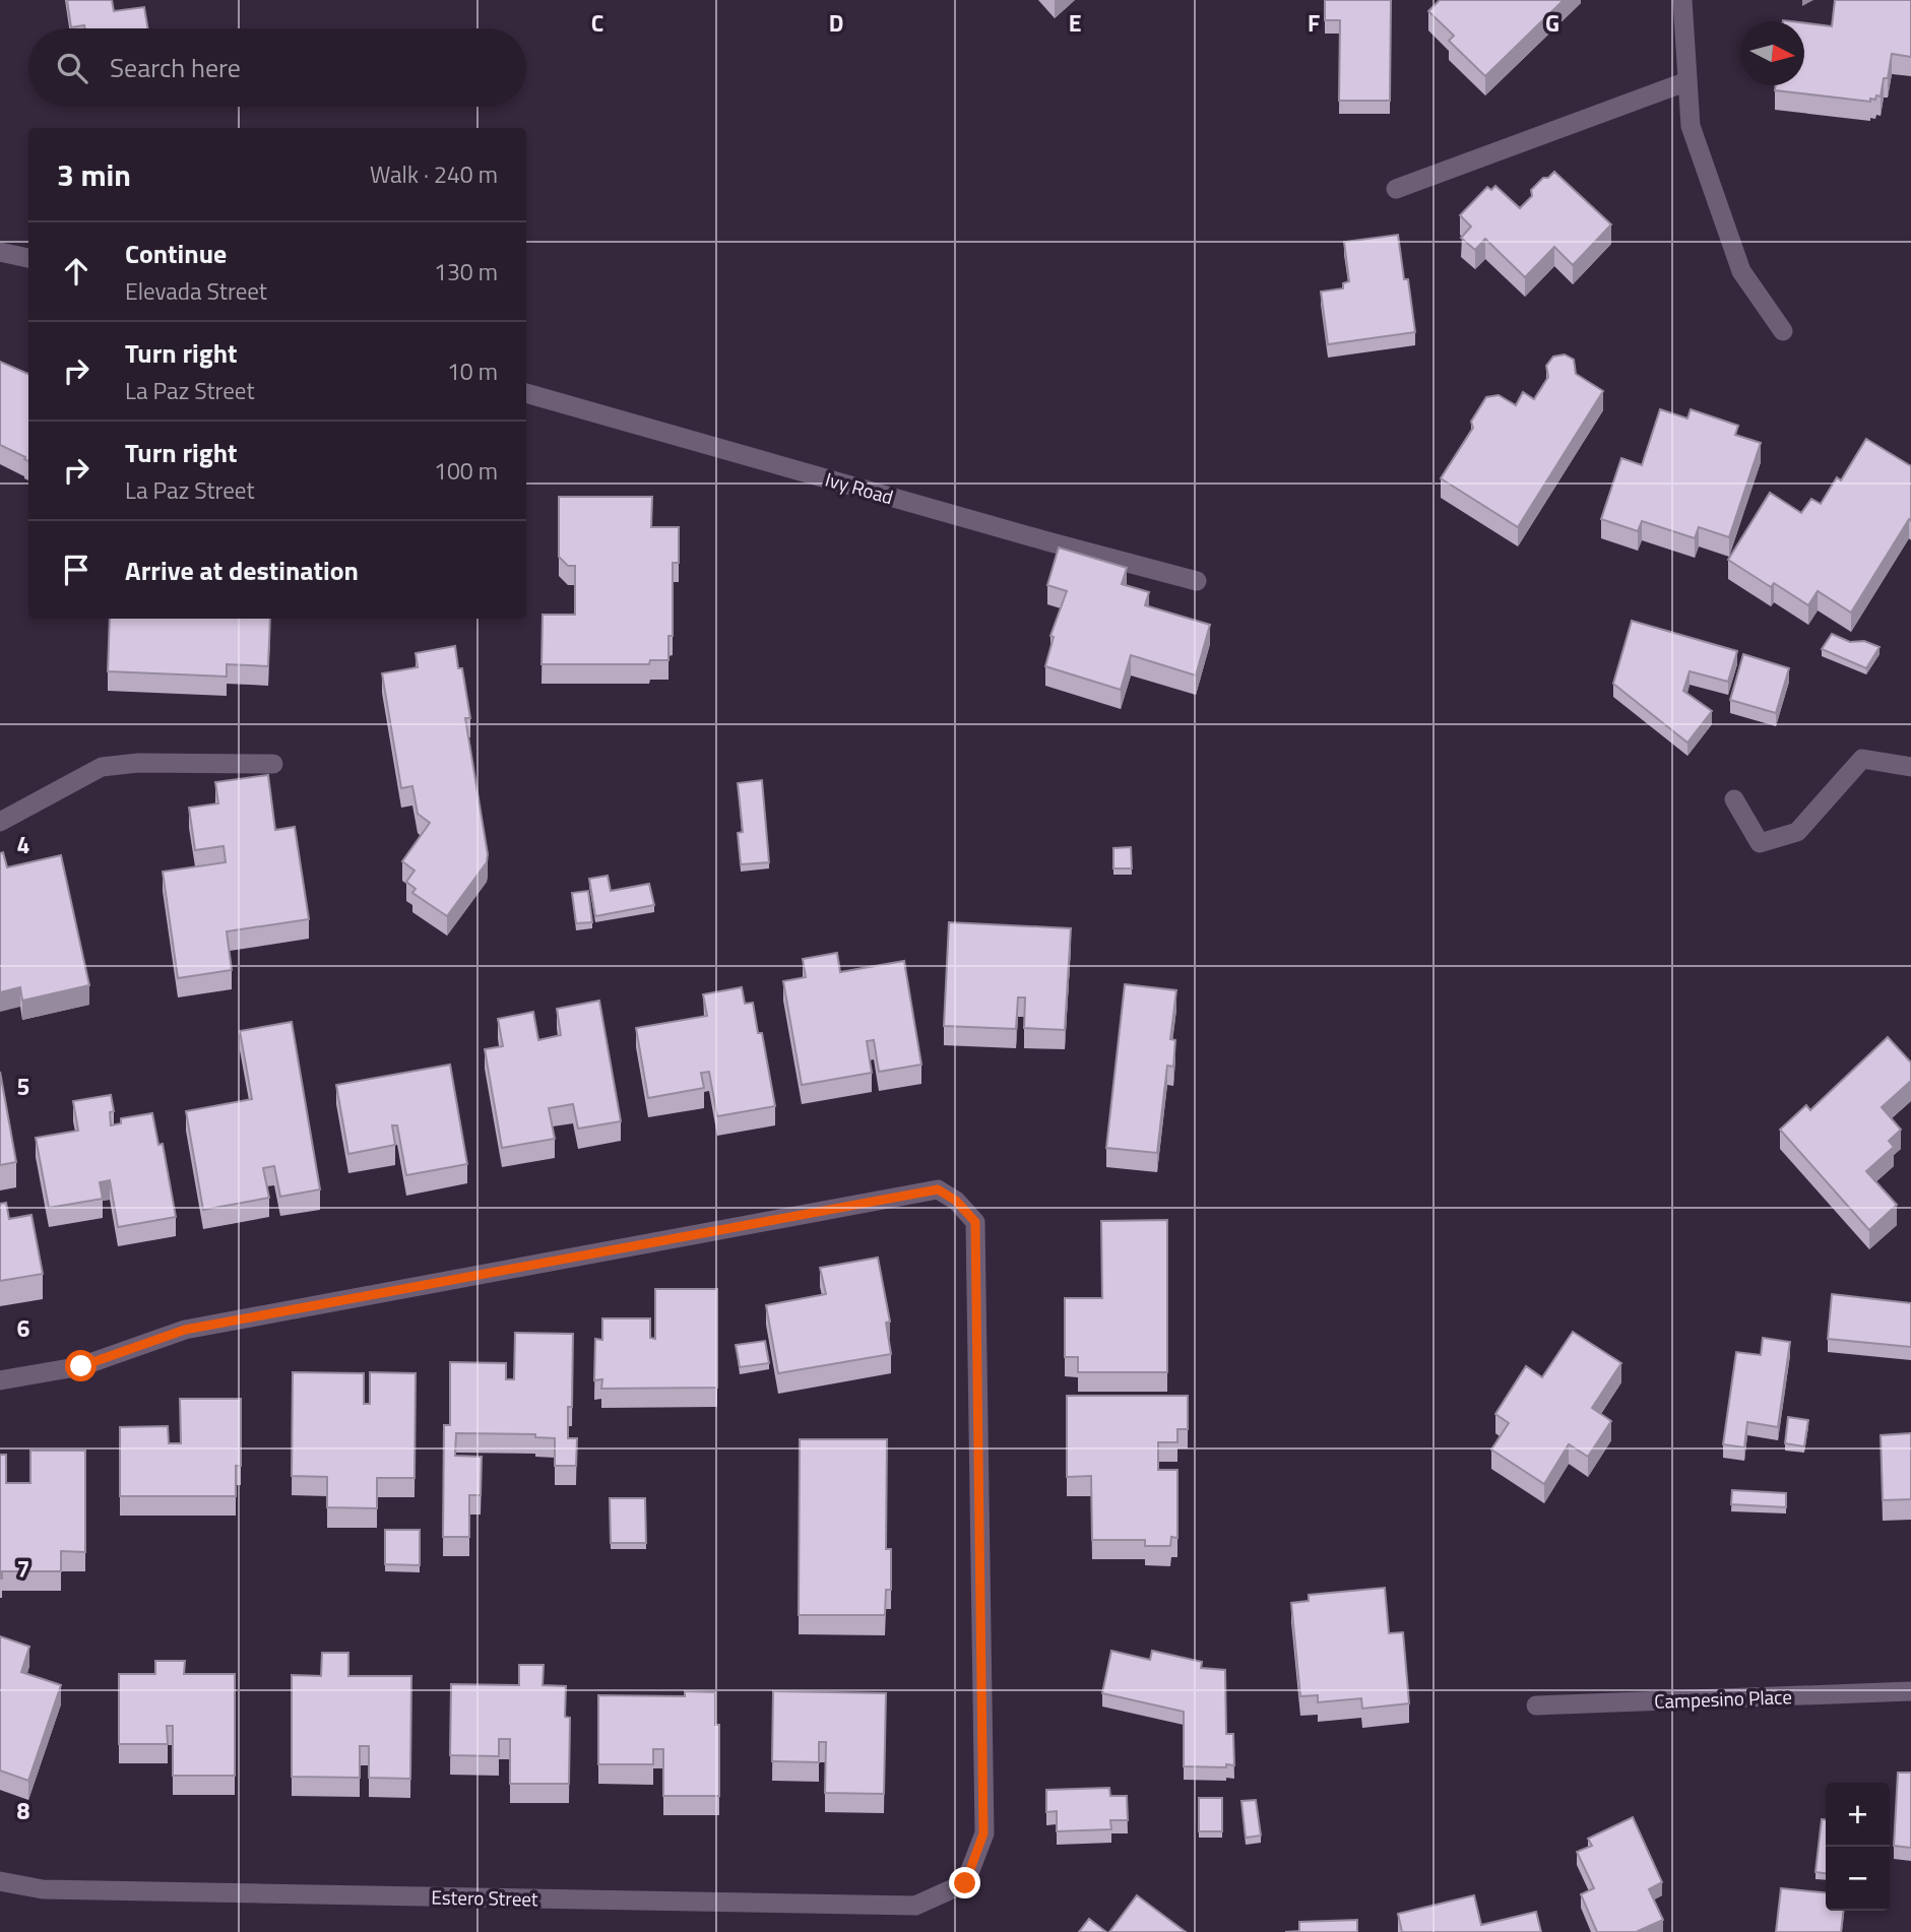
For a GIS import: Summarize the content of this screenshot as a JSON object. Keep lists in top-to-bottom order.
{
  "streets": {
    "street": ["Ivy Road", "Campesino Place", "Estero Street"]
  },
  "north": "right",
  "page": {
    "search": "Search here",
    "heading": ["3 min", "Walk · 240 m"],
    "list": [
      ["Continue", "Elevada Street", "130 m"],
      ["Turn right", "La Paz Street", "10 m"],
      ["Turn right", "La Paz Street", "100 m"],
      "Arrive at destination"
    ],
    "map_buttons": ["+", "−"]
  },
  "grid": {
    "columns": [
      "C",
      "D",
      "E",
      "F",
      "G"
    ],
    "rows": [
      "4",
      "5",
      "6",
      "7",
      "8"
    ]
  }
}
